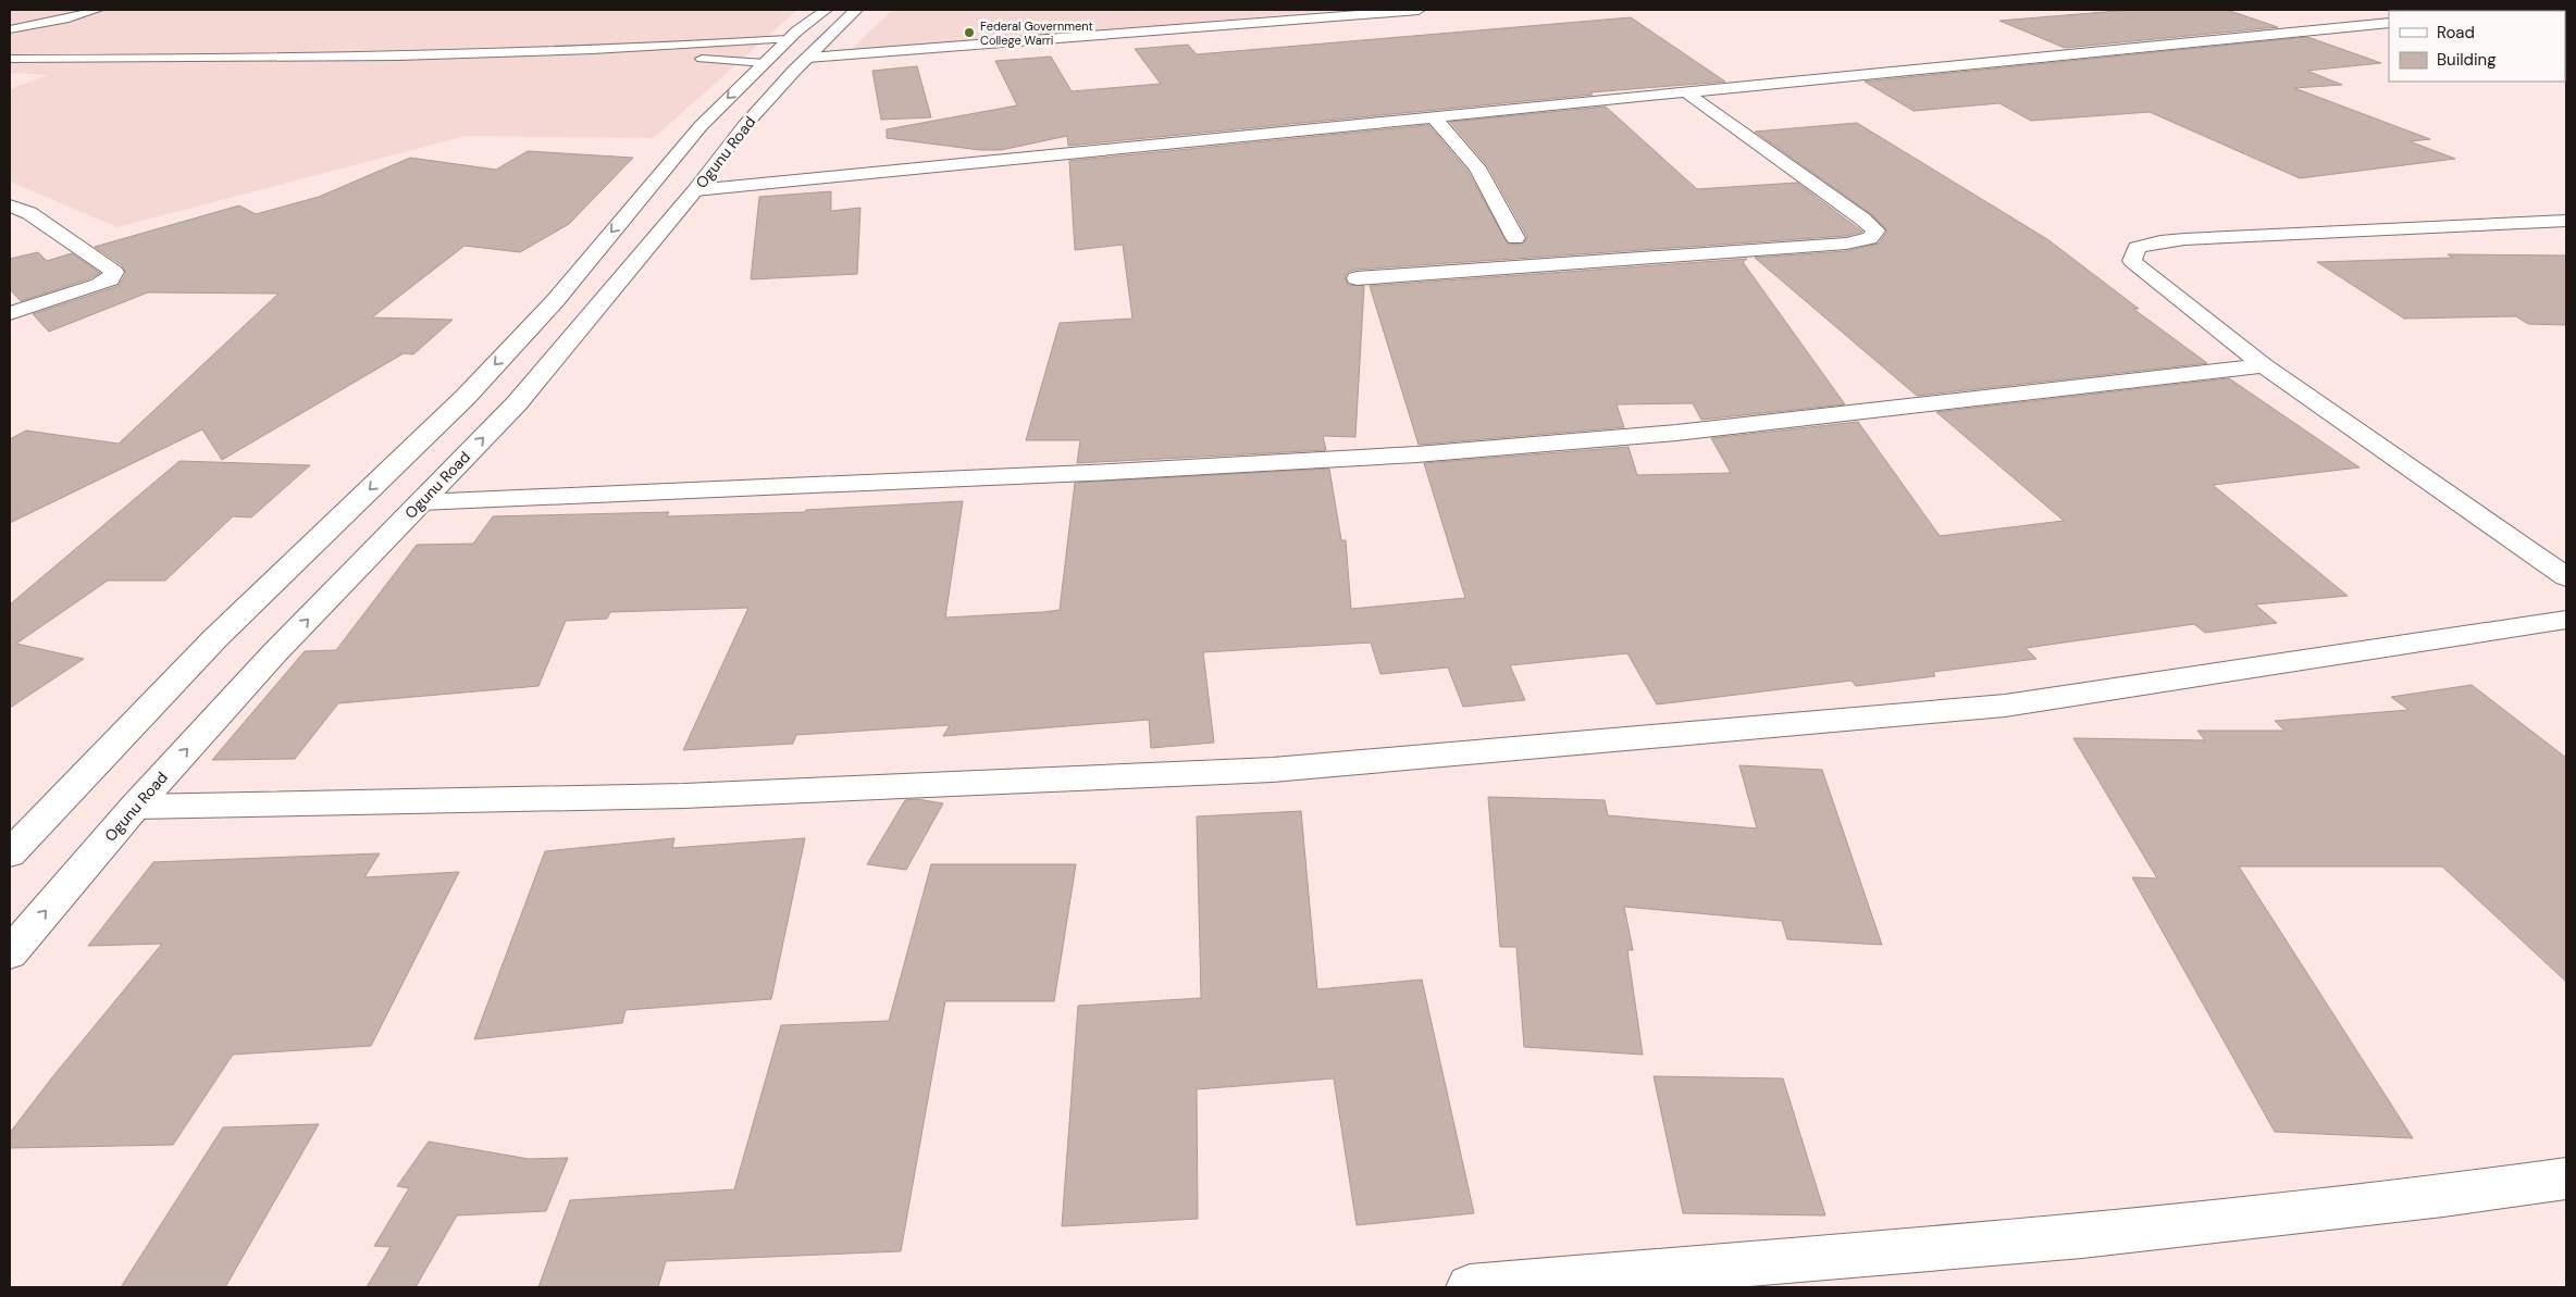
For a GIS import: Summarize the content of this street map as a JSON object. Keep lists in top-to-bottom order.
{
  "streets": {
    "street": ["Ogunu Road"]
  },
  "places": ["Federal Government College Warri"],
  "legend": ["Road", "Building"]
}
